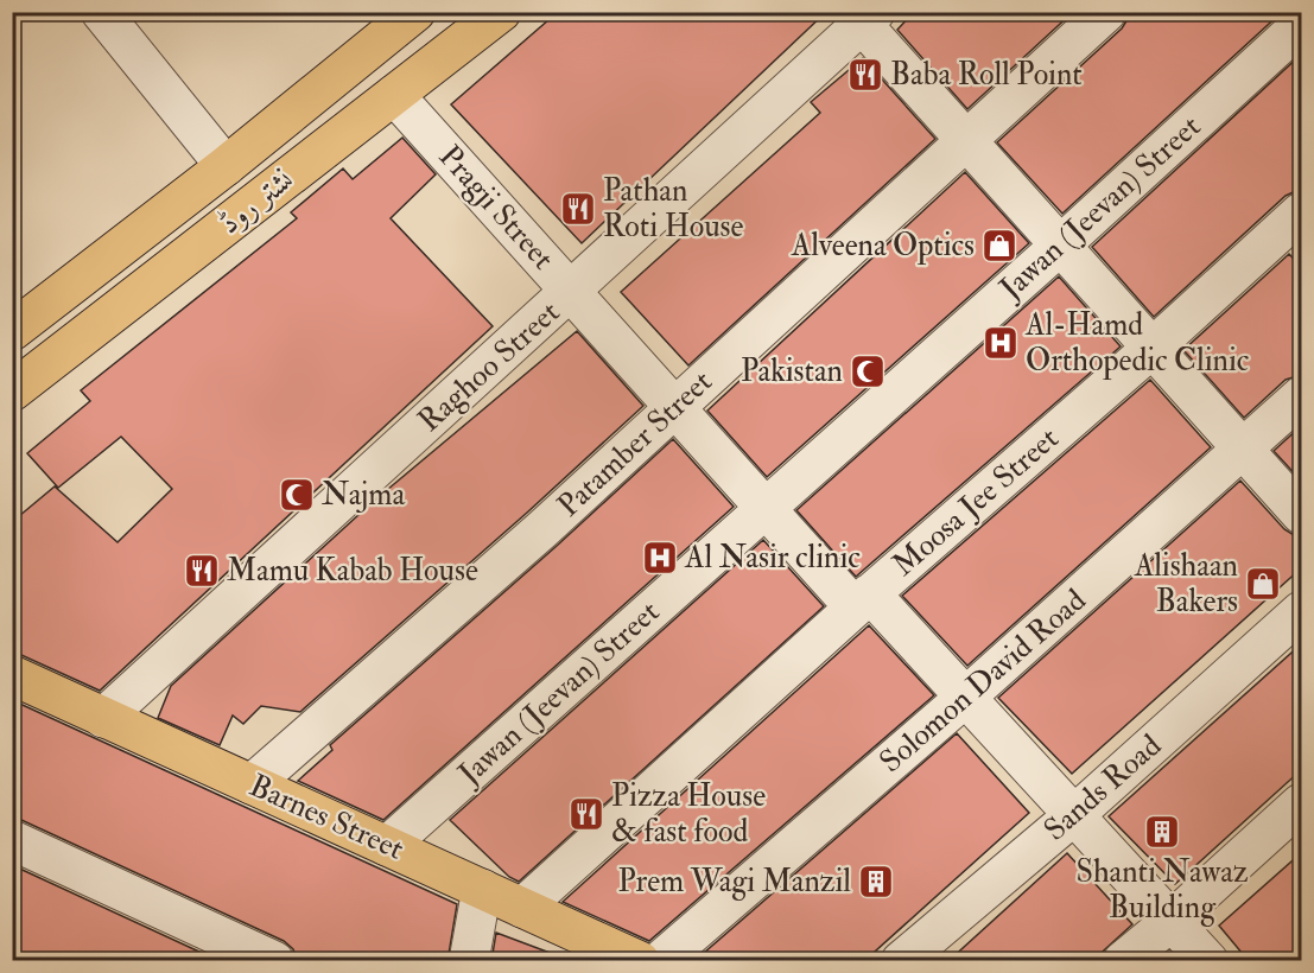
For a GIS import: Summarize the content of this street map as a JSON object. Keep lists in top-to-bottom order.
{
  "streets": {
    "main road": ["نشتر روڈ", "Barnes Street"],
    "street": [
      "Pragji Street",
      "Jawan (Jeevan) Street",
      "Raghoo Street",
      "Patamber Street",
      "Moosa Jee Street",
      "Solomon David Road",
      "Sands Road"
    ]
  },
  "crossings": [
    ["نشتر روڈ", "Pragji Street"],
    ["Pragji Street", "Jawan (Jeevan) Street"],
    ["Pragji Street", "Raghoo Street"],
    ["Pragji Street", "Patamber Street"],
    ["Pragji Street", "Moosa Jee Street"],
    ["Pragji Street", "Solomon David Road"],
    ["Pragji Street", "Sands Road"],
    ["Jawan (Jeevan) Street", "Barnes Street"],
    ["Raghoo Street", "Barnes Street"],
    ["Patamber Street", "Barnes Street"],
    ["Moosa Jee Street", "Barnes Street"]
  ],
  "places": {
    "restaurant": [
      "Baba Roll Point",
      "Pathan Roti House",
      "Mamu Kabab House",
      "Pizza House & fast food"
    ],
    "shop": ["Alveena Optics", "Alishaan Bakers"],
    "hospital": ["Al-Hamd Orthopedic Clinic", "Al Nasir clinic"],
    "mosque": ["Pakistan", "Najma"],
    "building": ["Shanti Nawaz Building", "Prem Wagi Manzil"]
  }
}
